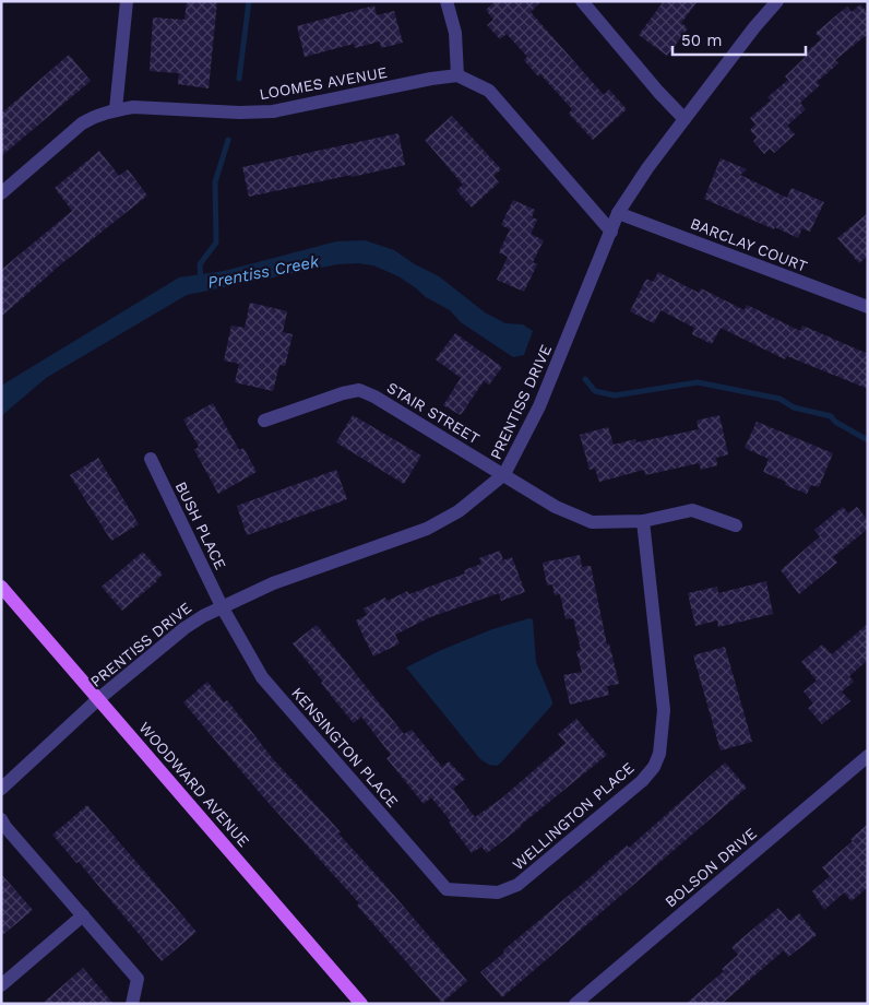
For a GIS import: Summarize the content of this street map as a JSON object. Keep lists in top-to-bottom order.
{
  "streets": {
    "main road": ["WOODWARD AVENUE"],
    "street": [
      "LOOMES AVENUE",
      "BARCLAY COURT",
      "PRENTISS DRIVE",
      "STAIR STREET",
      "BUSH PLACE",
      "KENSINGTON PLACE",
      "WELLINGTON PLACE",
      "BOLSON DRIVE"
    ]
  },
  "crossings": [
    ["BARCLAY COURT", "PRENTISS DRIVE"],
    ["PRENTISS DRIVE", "STAIR STREET"],
    ["PRENTISS DRIVE", "BUSH PLACE"],
    ["PRENTISS DRIVE", "KENSINGTON PLACE"],
    ["PRENTISS DRIVE", "WOODWARD AVENUE"],
    ["STAIR STREET", "WELLINGTON PLACE"],
    ["BUSH PLACE", "KENSINGTON PLACE"],
    ["KENSINGTON PLACE", "WELLINGTON PLACE"]
  ],
  "water": ["Prentiss Creek"],
  "scale_bar": "50 m"
}
